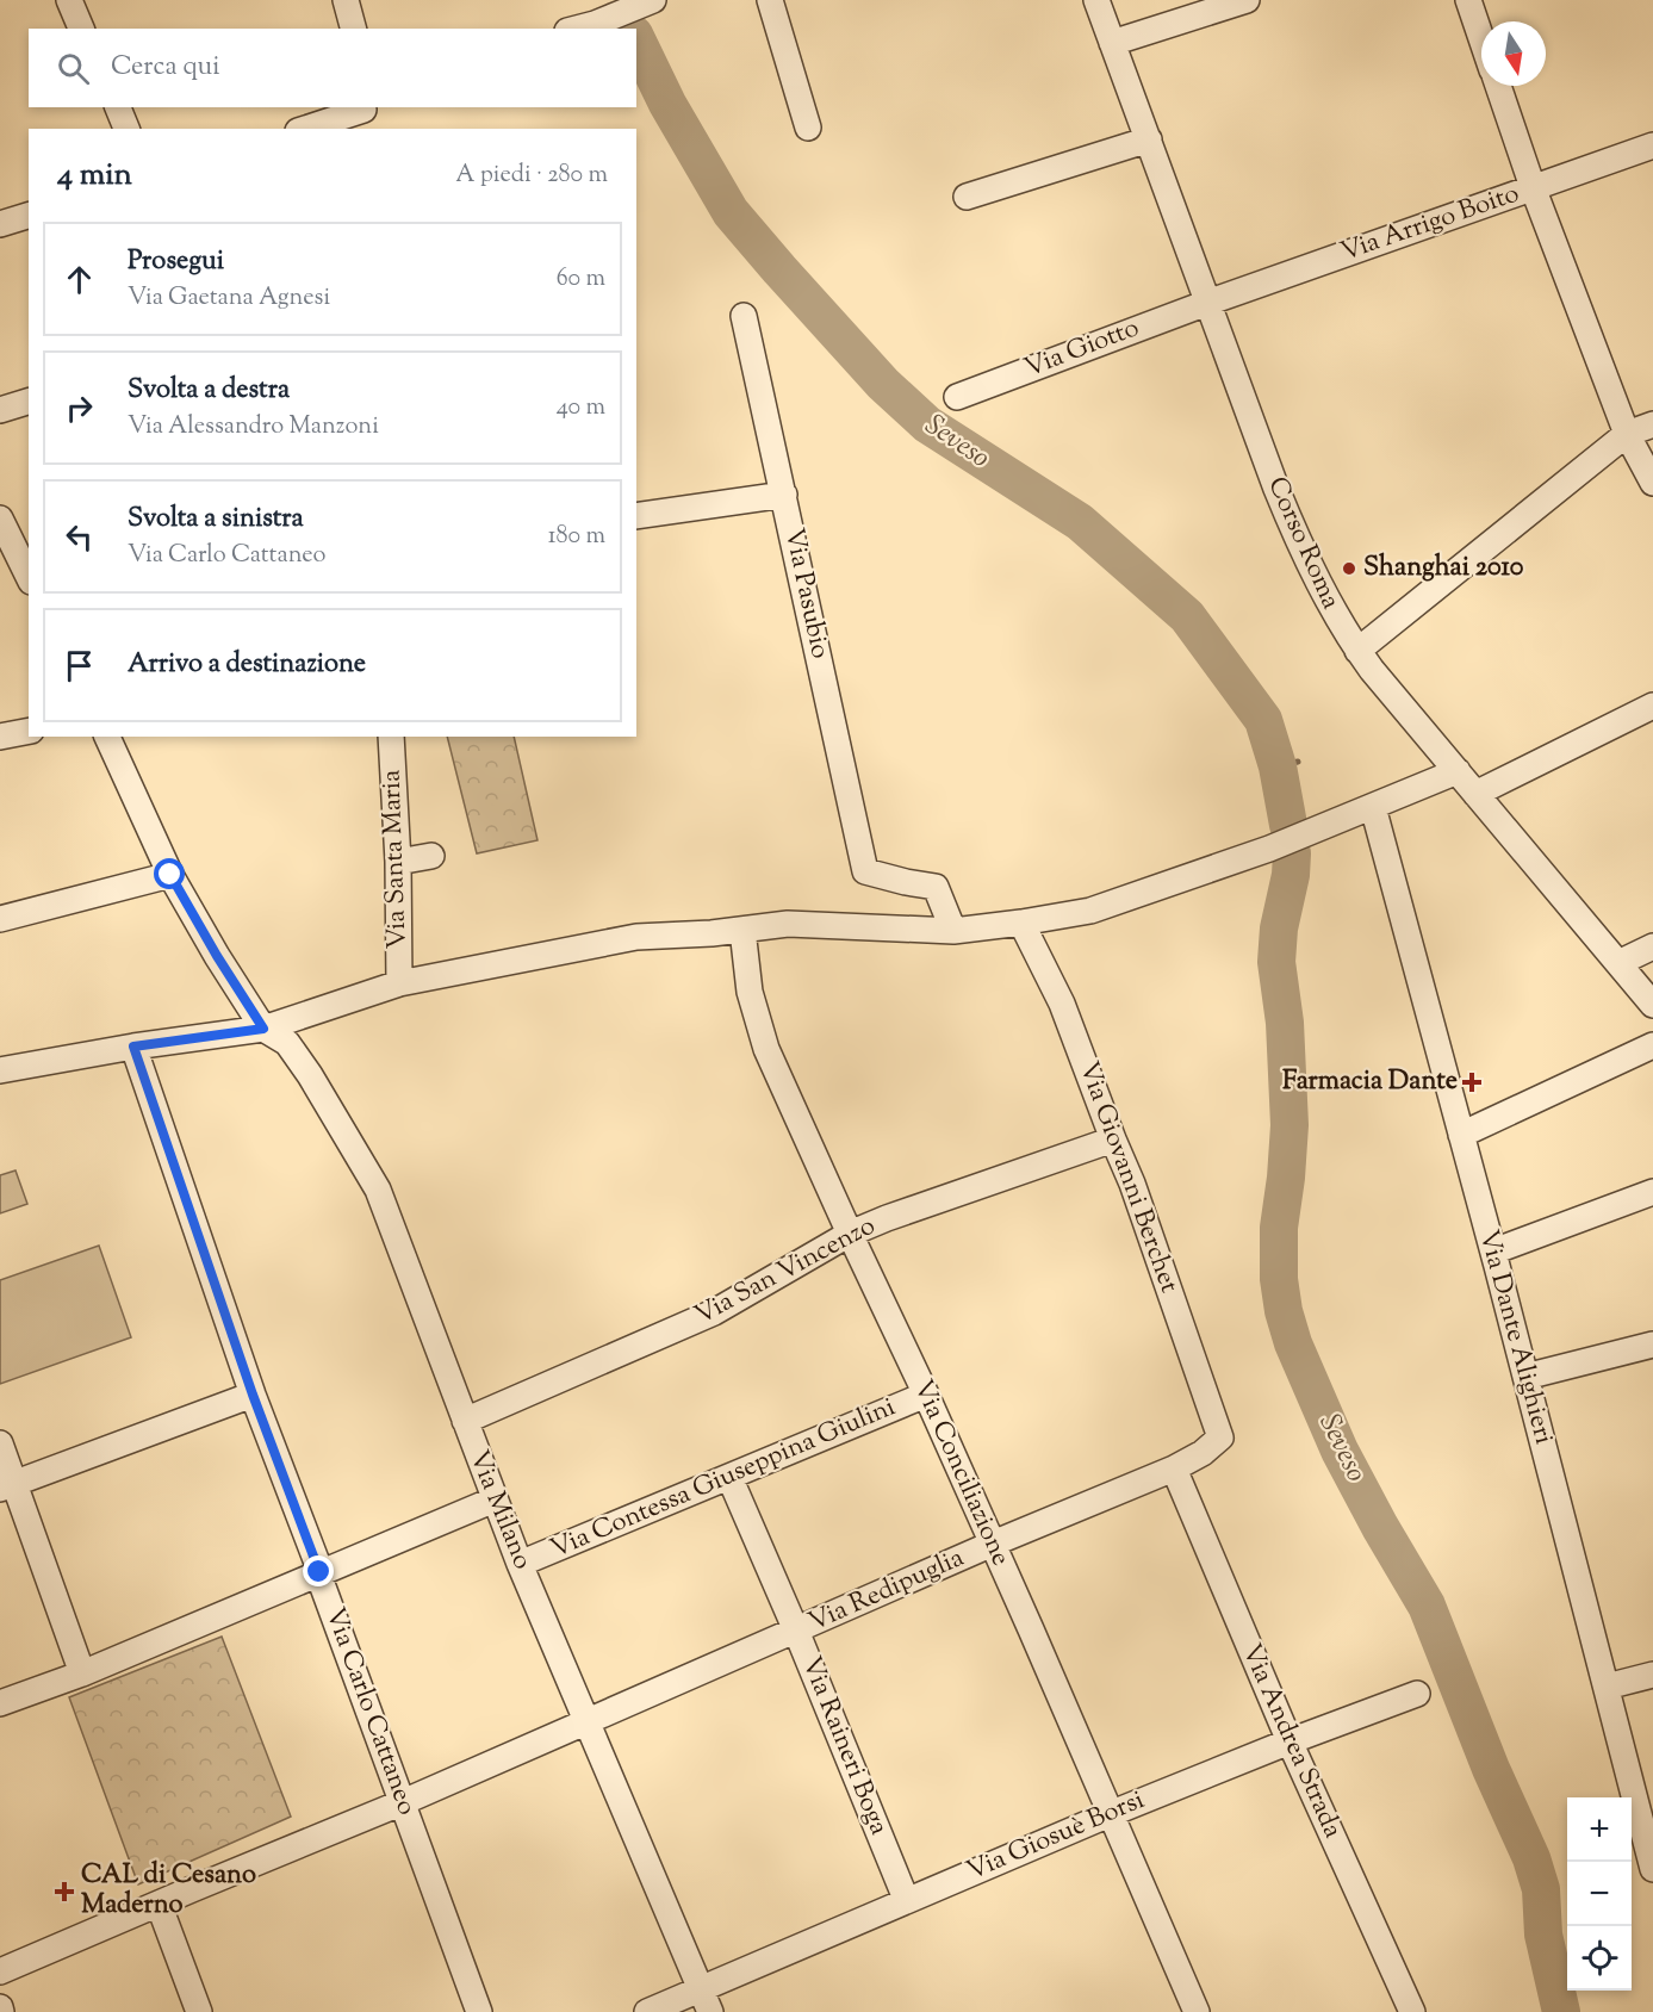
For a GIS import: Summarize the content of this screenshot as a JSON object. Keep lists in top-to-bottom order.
{
  "streets": {
    "street": [
      "Via Arrigo Boito",
      "Via Giotto",
      "Corso Roma",
      "Via Pasubio",
      "Via Santa Maria",
      "Via Giovanni Berchet",
      "Via San Vincenzo",
      "Via Dante Alighieri",
      "Via Conciliazione",
      "Via Contessa Giuseppina Giulini",
      "Via Milano",
      "Via Redipuglia",
      "Via Carlo Cattaneo",
      "Via Andrea Strada",
      "Via Raineri Boga",
      "Via Giosuè Borsi"
    ]
  },
  "crossings": [
    ["Via Arrigo Boito", "Via Giotto"],
    ["Via Arrigo Boito", "Corso Roma"],
    ["Via Giotto", "Corso Roma"],
    ["Via Giovanni Berchet", "Via San Vincenzo"],
    ["Via Giovanni Berchet", "Via Redipuglia"],
    ["Via San Vincenzo", "Via Conciliazione"],
    ["Via San Vincenzo", "Via Milano"],
    ["Via Conciliazione", "Via Contessa Giuseppina Giulini"],
    ["Via Conciliazione", "Via Redipuglia"],
    ["Via Conciliazione", "Via Giosuè Borsi"],
    ["Via Contessa Giuseppina Giulini", "Via Milano"],
    ["Via Contessa Giuseppina Giulini", "Via Raineri Boga"],
    ["Via Milano", "Via Redipuglia"],
    ["Via Milano", "Via Giosuè Borsi"],
    ["Via Redipuglia", "Via Carlo Cattaneo"],
    ["Via Redipuglia", "Via Andrea Strada"],
    ["Via Redipuglia", "Via Raineri Boga"],
    ["Via Andrea Strada", "Via Giosuè Borsi"],
    ["Via Raineri Boga", "Via Giosuè Borsi"]
  ],
  "water": ["Seveso"],
  "places": {
    "other": ["Shanghai 2010"],
    "health": ["Farmacia Dante", "CAL di Cesano Maderno"]
  },
  "north": "bottom",
  "page": {
    "search": "Cerca qui",
    "heading": ["4 min", "A piedi · 280 m"],
    "list": [
      ["Prosegui", "Via Gaetana Agnesi", "60 m"],
      ["Svolta a destra", "Via Alessandro Manzoni", "40 m"],
      ["Svolta a sinistra", "Via Carlo Cattaneo", "180 m"],
      "Arrivo a destinazione"
    ],
    "map_buttons": ["+", "−"]
  }
}
